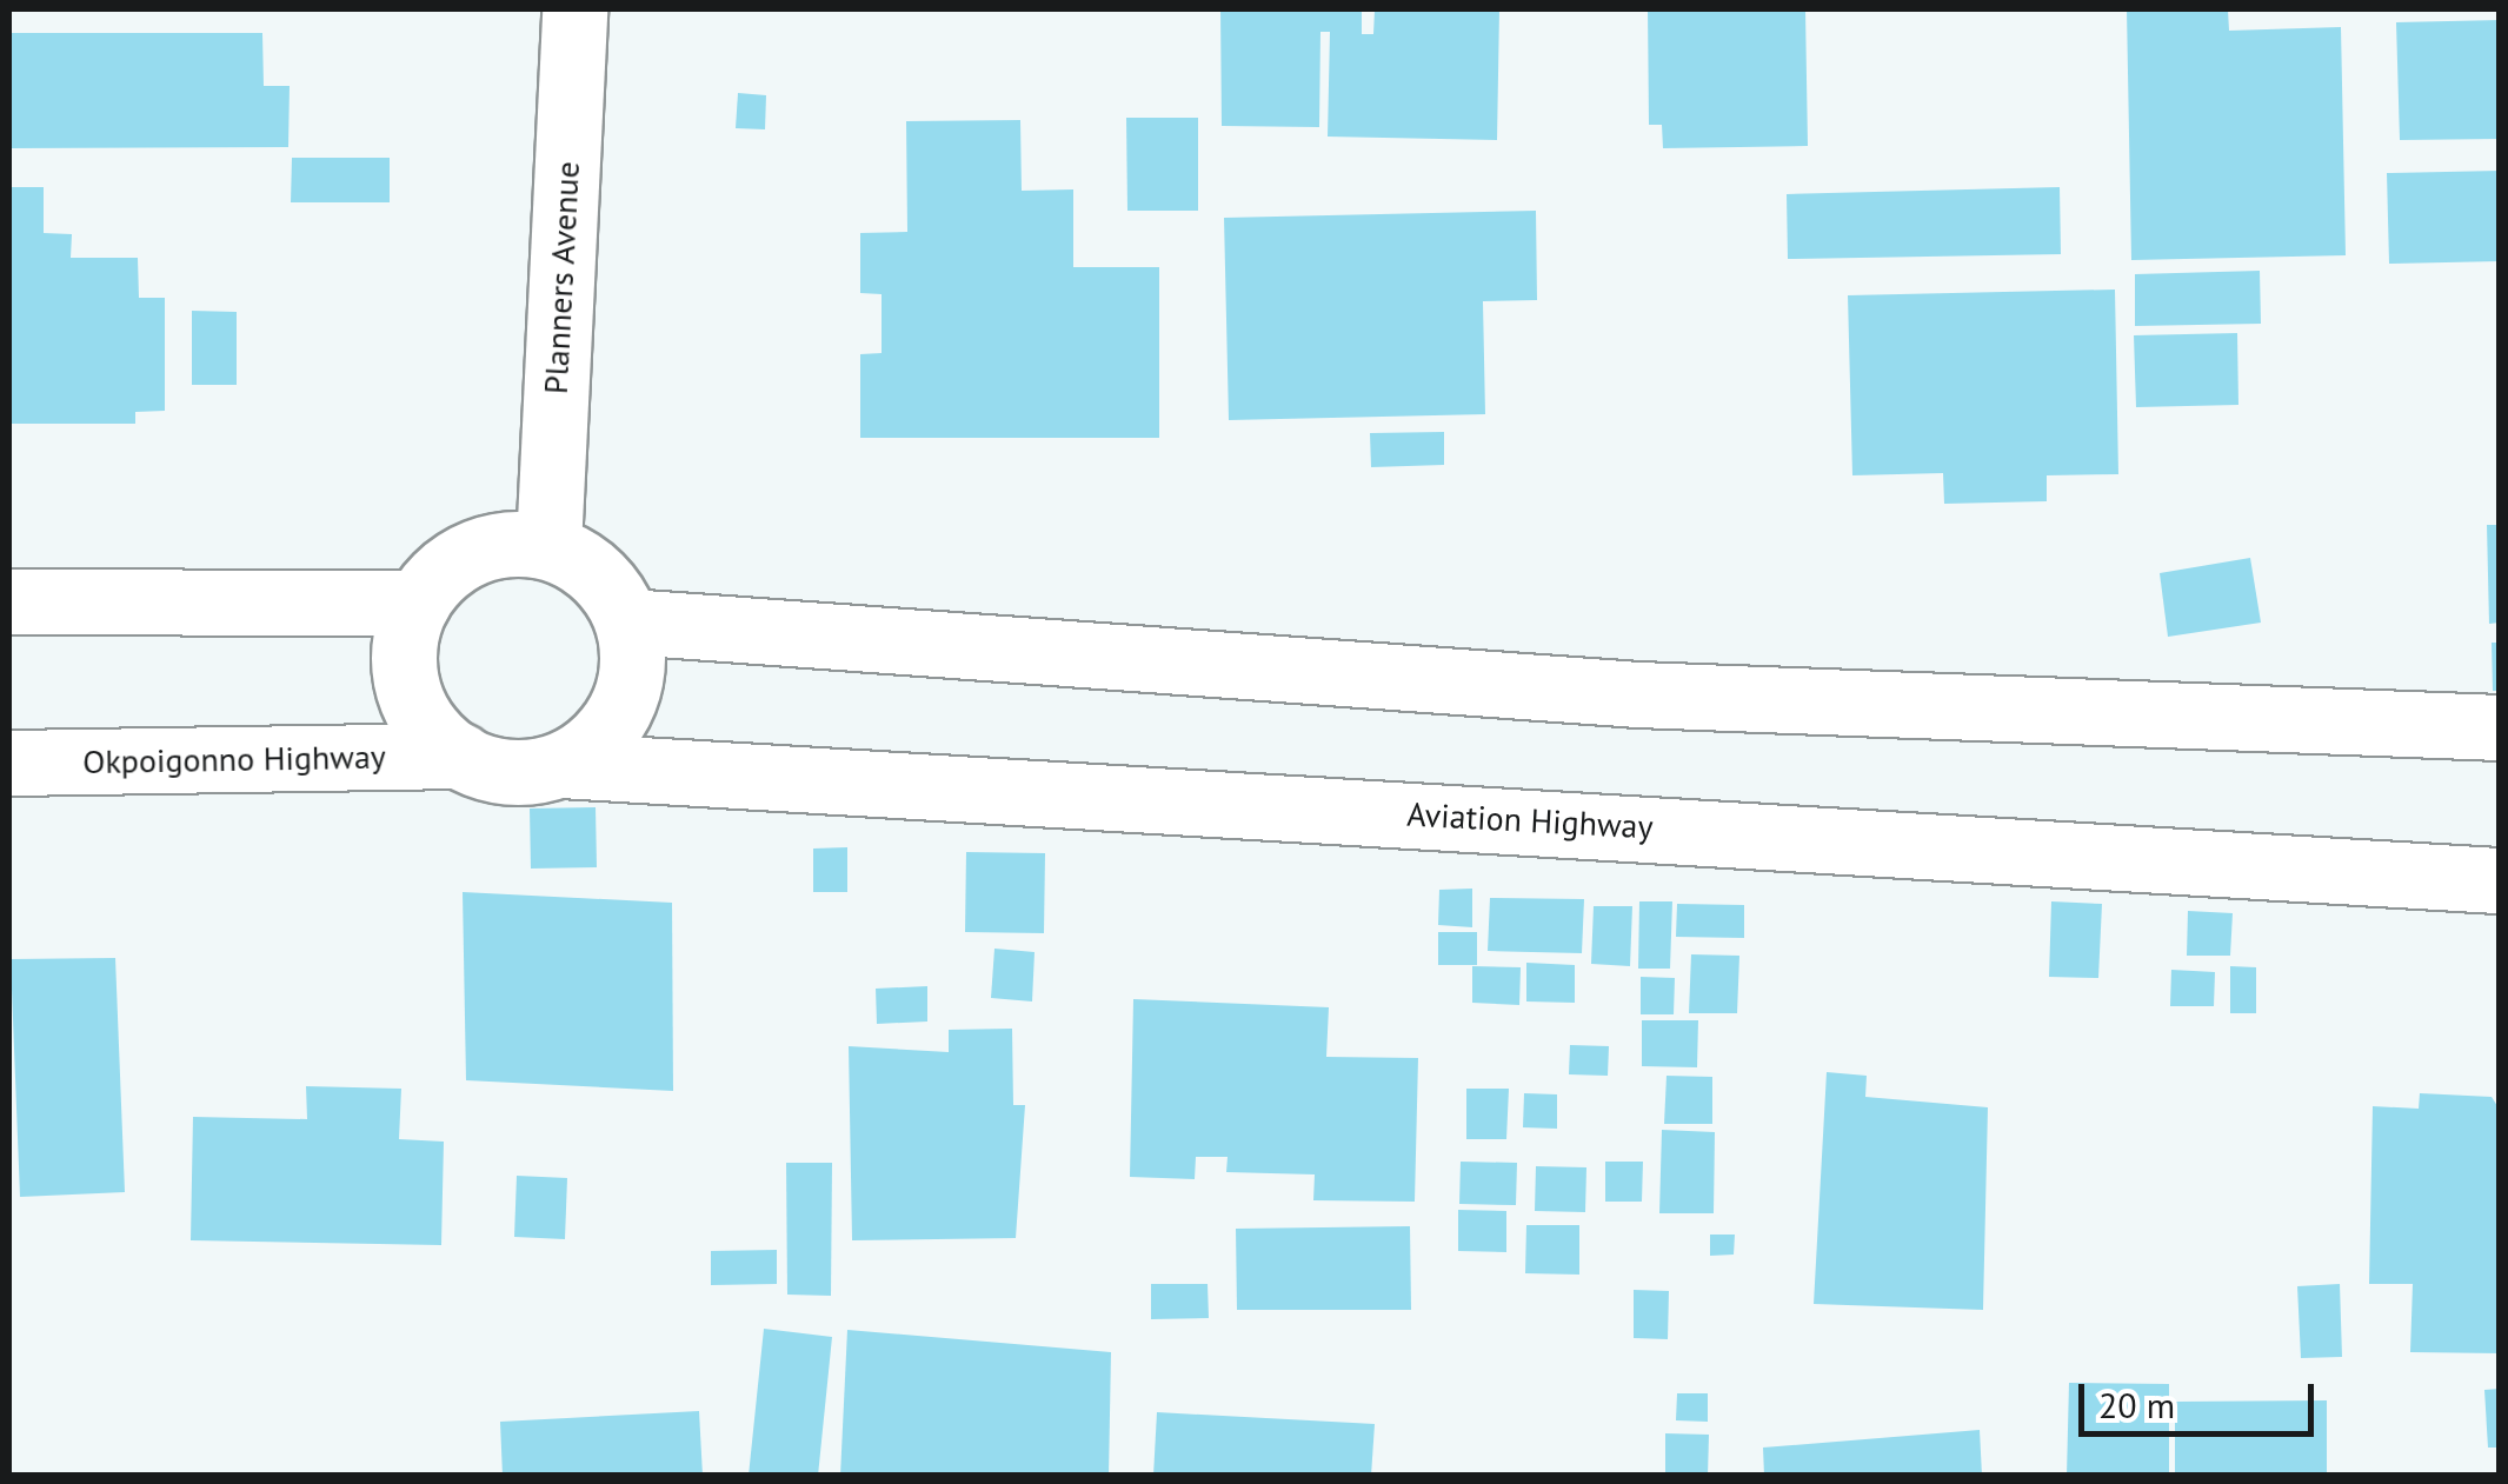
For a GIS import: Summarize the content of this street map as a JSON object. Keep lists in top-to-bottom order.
{
  "streets": {
    "street": ["Planners Avenue", "Okpoigonno Highway", "Aviation Highway"]
  },
  "crossings": [
    ["Planners Avenue", "Okpoigonno Highway"],
    ["Planners Avenue", "Aviation Highway"],
    ["Okpoigonno Highway", "Aviation Highway"]
  ],
  "scale_bar": "20 m"
}
